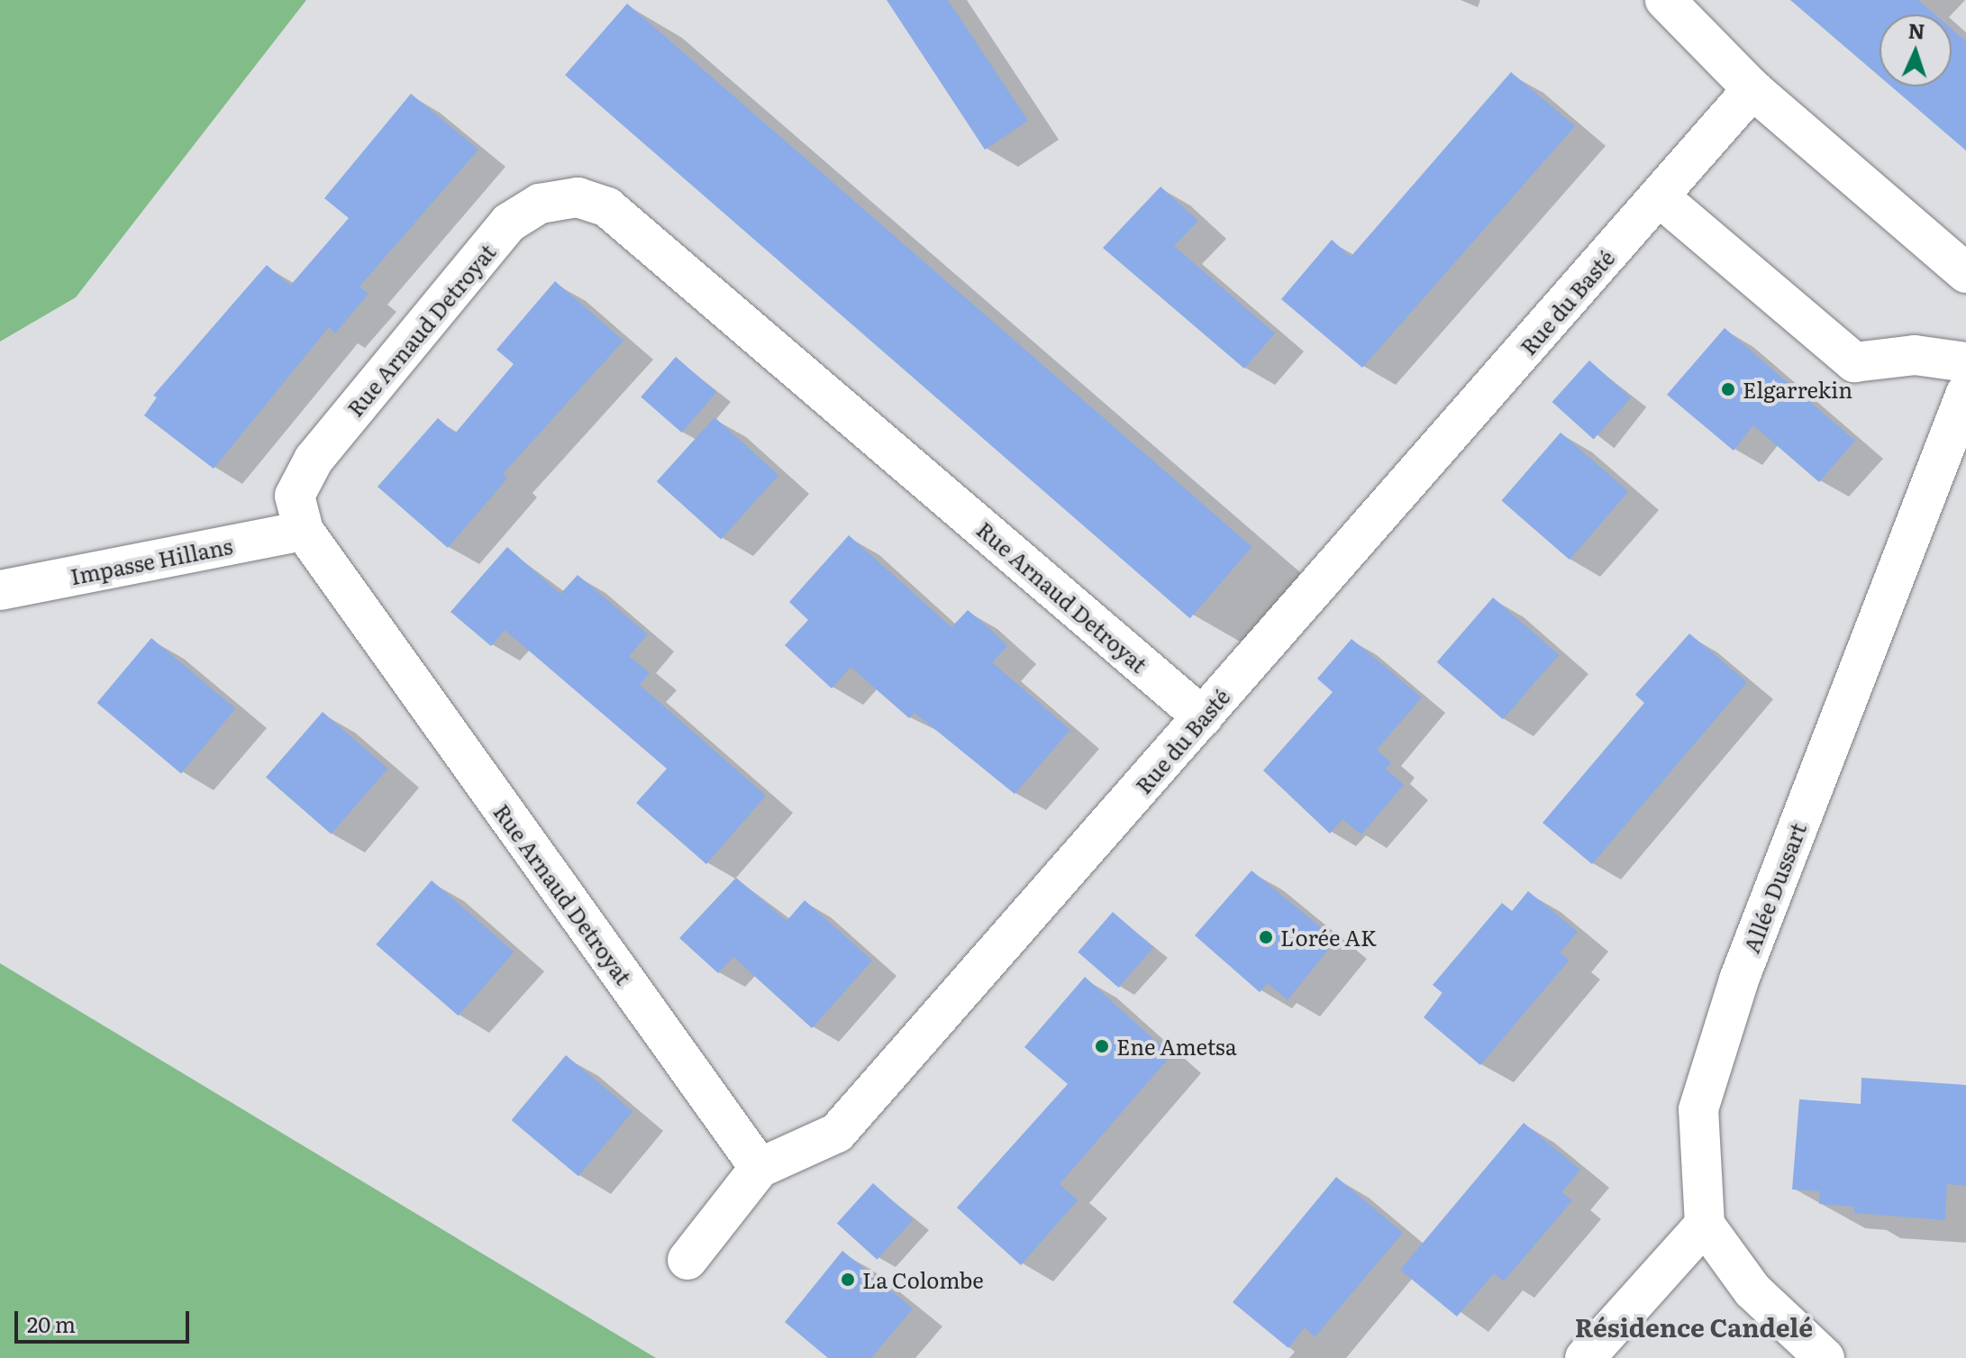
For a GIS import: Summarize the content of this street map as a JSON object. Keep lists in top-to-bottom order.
{
  "streets": {
    "street": [
      "Rue du Basté",
      "Rue Arnaud Detroyat",
      "Impasse Hillans",
      "Allée Dussart"
    ]
  },
  "crossings": [
    ["Rue du Basté", "Rue Arnaud Detroyat"],
    ["Rue Arnaud Detroyat", "Impasse Hillans"]
  ],
  "districts": ["Résidence Candelé"],
  "places": [
    "Elgarrekin",
    "L'orée AK",
    "Ene Ametsa",
    "La Colombe"
  ],
  "scale_bar": "20 m",
  "north": "top"
}
